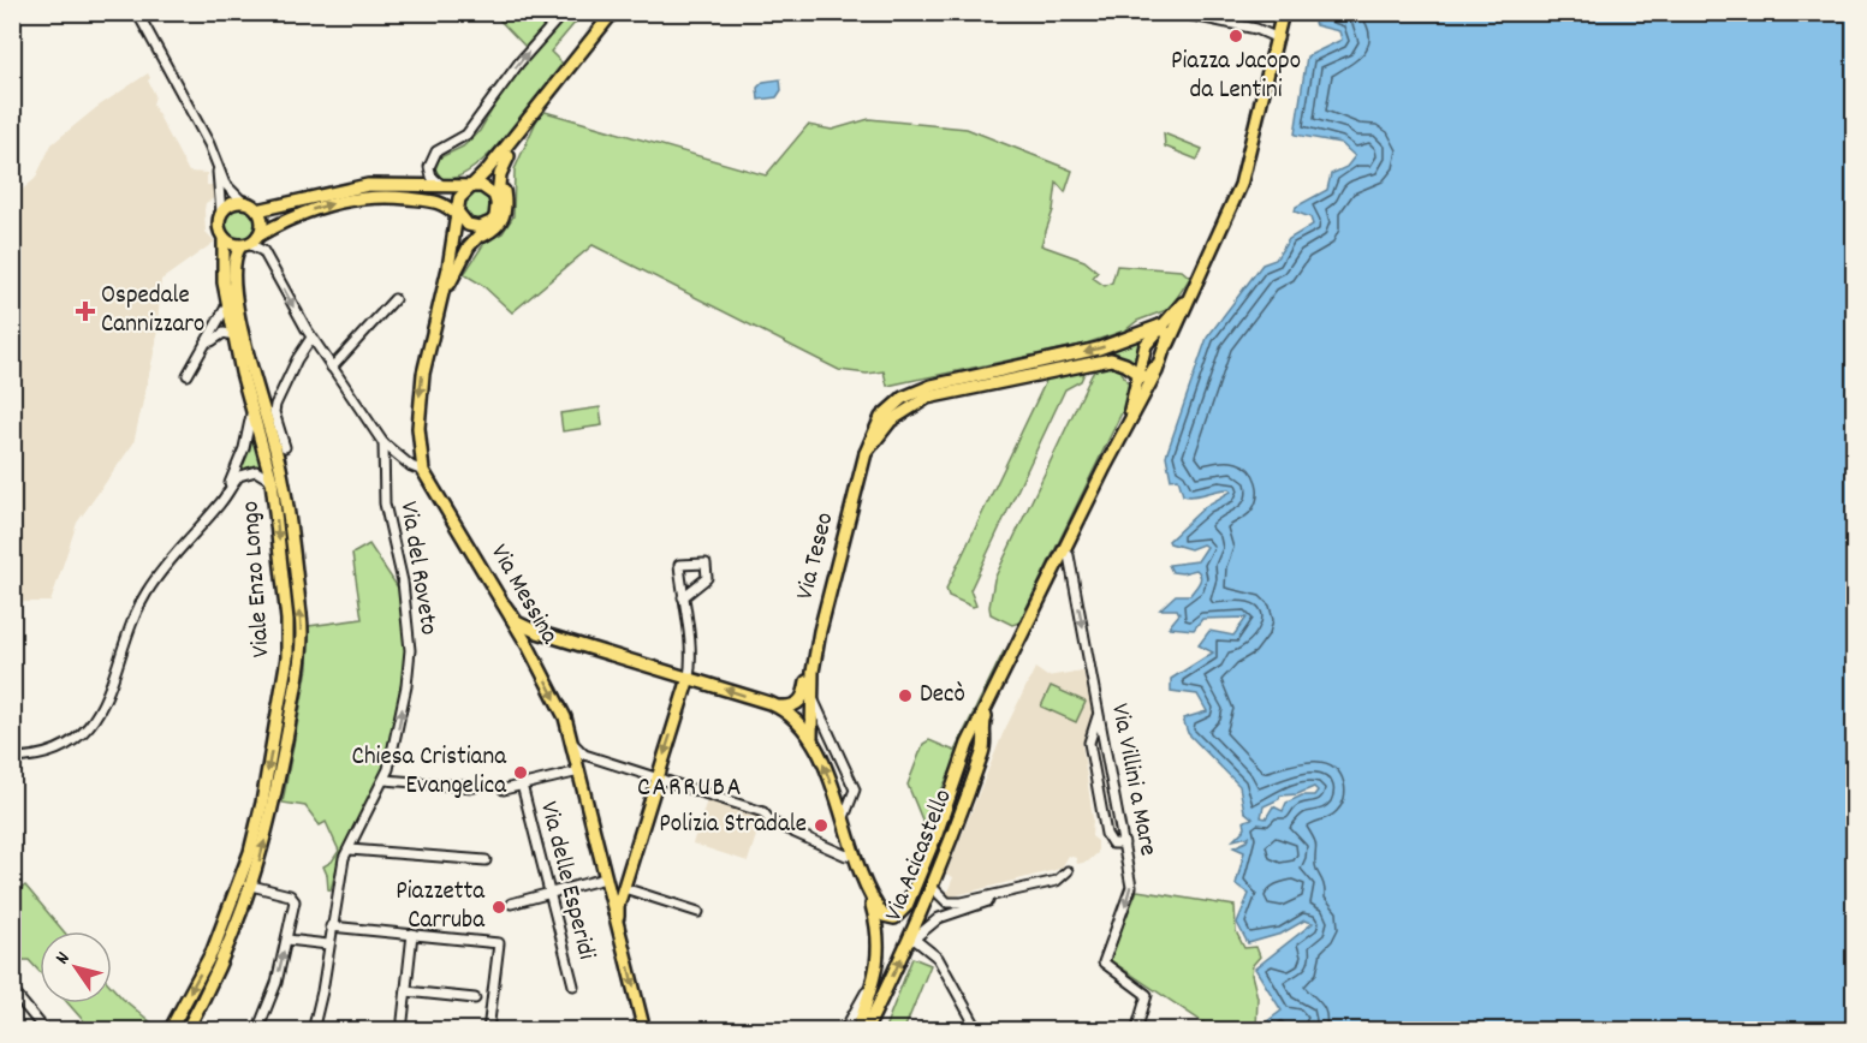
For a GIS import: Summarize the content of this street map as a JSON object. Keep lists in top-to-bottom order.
{
  "streets": {
    "main road": [
      "Via Teseo",
      "Viale Enzo Longo",
      "Via Messina",
      "Via Acicastello"
    ],
    "street": ["Via del Roveto", "Via Villini a Mare", "Via delle Esperidi"]
  },
  "crossings": [
    ["Via del Roveto", "Via Messina"],
    ["Viale Enzo Longo", "Via Messina"],
    ["Via Villini a Mare", "Via Acicastello"]
  ],
  "one_way": ["Via del Roveto", "Via Messina", "Via Villini a Mare"],
  "districts": ["CARRUBA"],
  "places": {
    "other": [
      "Piazza Jacopo da Lentini",
      "Decò",
      "Chiesa Cristiana Evangelica",
      "Polizia Stradale",
      "Piazzetta Carruba"
    ],
    "health": ["Ospedale Cannizzaro"]
  },
  "north": "top left"
}
